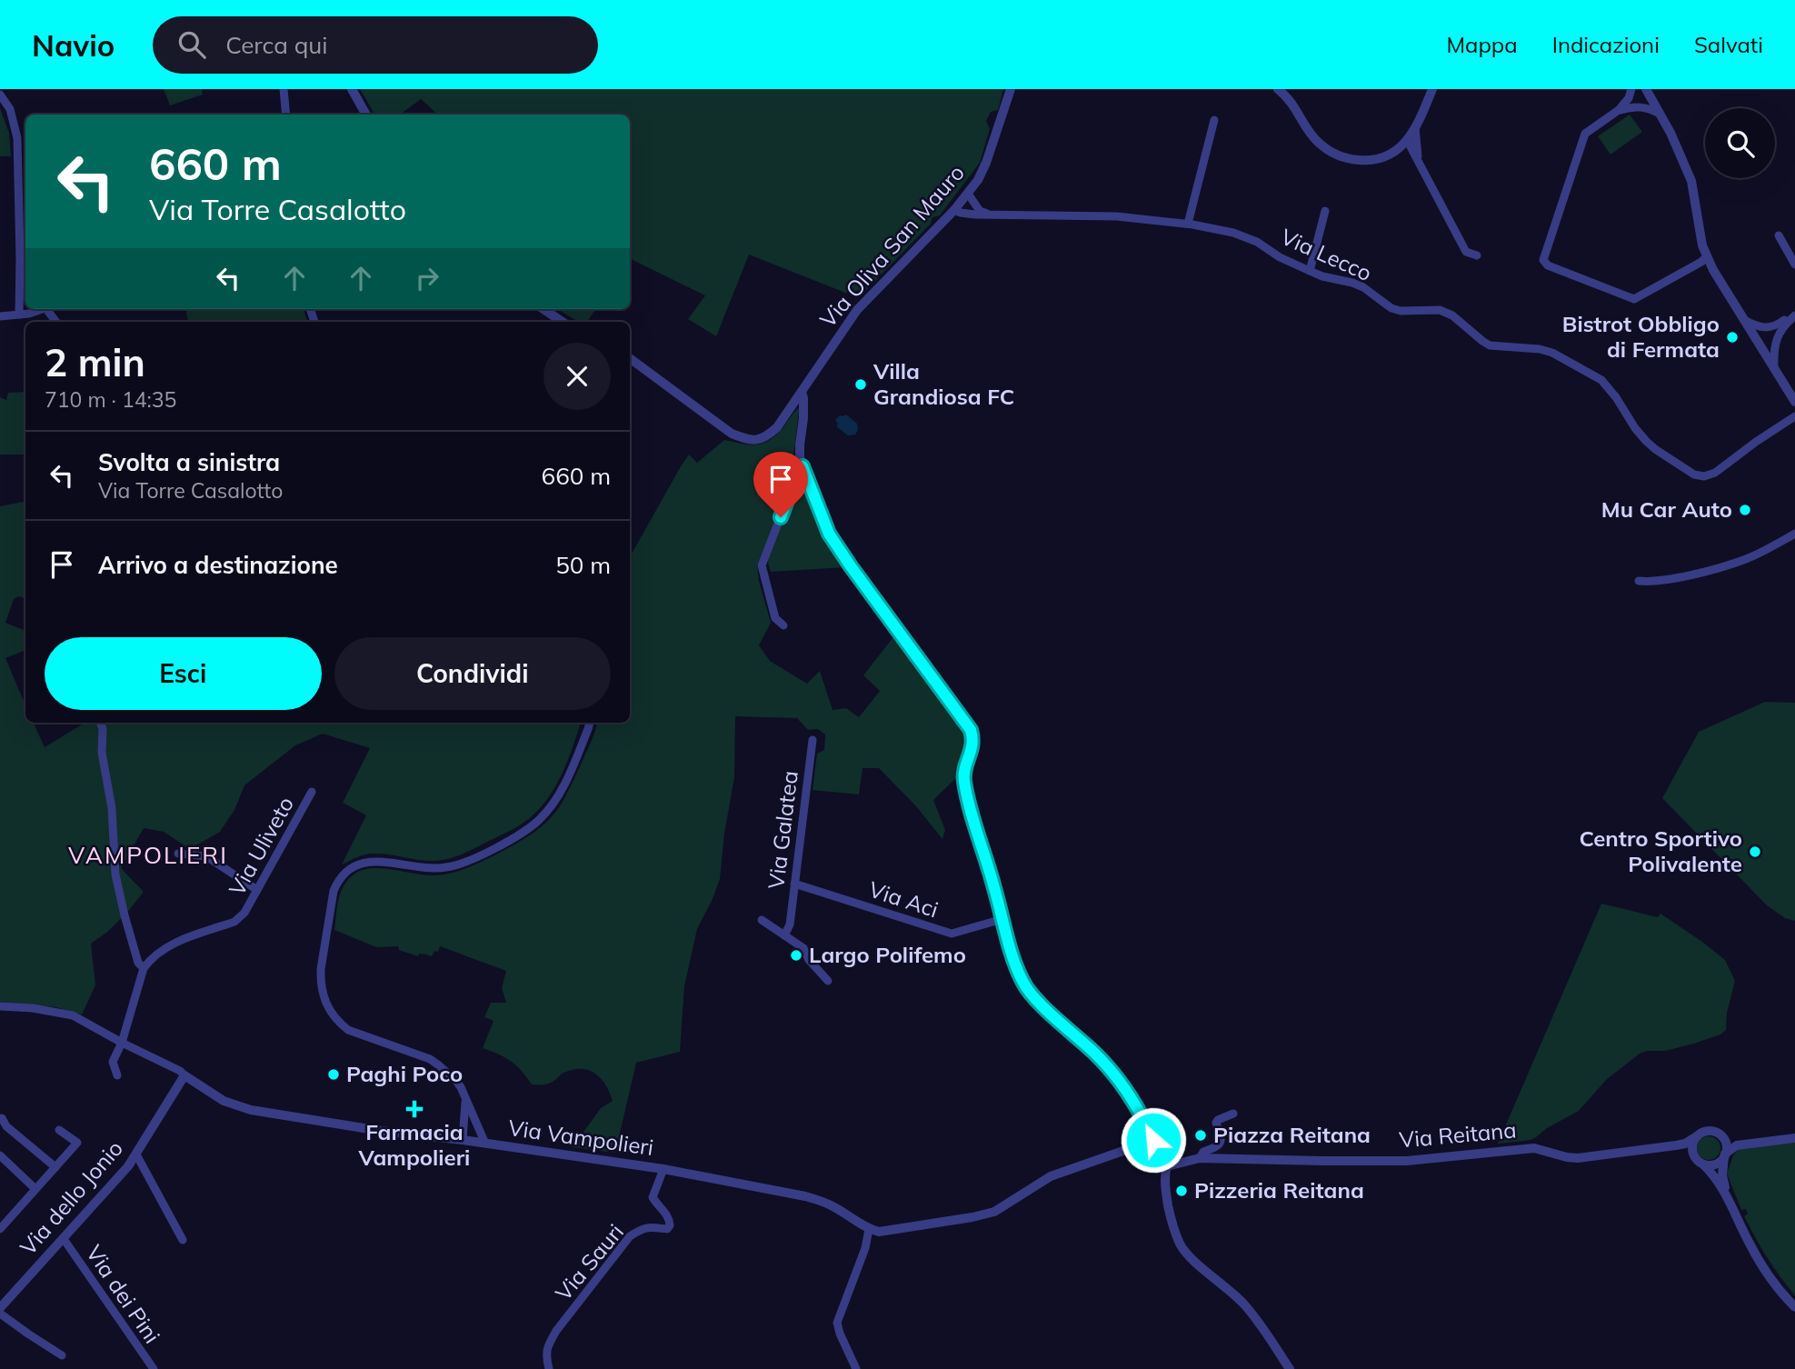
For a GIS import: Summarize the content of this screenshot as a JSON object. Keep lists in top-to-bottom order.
{
  "streets": {
    "street": [
      "Via Oliva San Mauro",
      "Via Lecco",
      "Via Galatea",
      "Via Uliveto",
      "Via Aci",
      "Via Reitana",
      "Via Vampolieri",
      "Via dello Jonio",
      "Via Sauri",
      "Via dei Pini"
    ]
  },
  "crossings": [
    ["Via Oliva San Mauro", "Via Lecco"],
    ["Via Galatea", "Via Aci"],
    ["Via Vampolieri", "Via dello Jonio"],
    ["Via Vampolieri", "Via Sauri"],
    ["Via dello Jonio", "Via dei Pini"]
  ],
  "districts": ["VAMPOLIERI"],
  "places": {
    "other": [
      "Bistrot Obbligo di Fermata",
      "Villa Grandiosa FC",
      "Mu Car Auto",
      "Centro Sportivo Polivalente",
      "Largo Polifemo",
      "Paghi Poco",
      "Piazza Reitana",
      "Pizzeria Reitana"
    ],
    "health": ["Farmacia Vampolieri"]
  },
  "page": {
    "header": "Navio",
    "search": "Cerca qui",
    "nav": ["Mappa", "Indicazioni", "Salvati"],
    "turn": ["660 m", "Via Torre Casalotto"],
    "heading": ["2 min", "710 m · 14:35"],
    "list": [
      {
        "name": "Svolta a sinistra",
        "note": "Via Torre Casalotto",
        "value": "660 m"
      },
      {
        "name": "Arrivo a destinazione",
        "value": "50 m"
      }
    ],
    "buttons": ["Esci", "Condividi"]
  }
}
